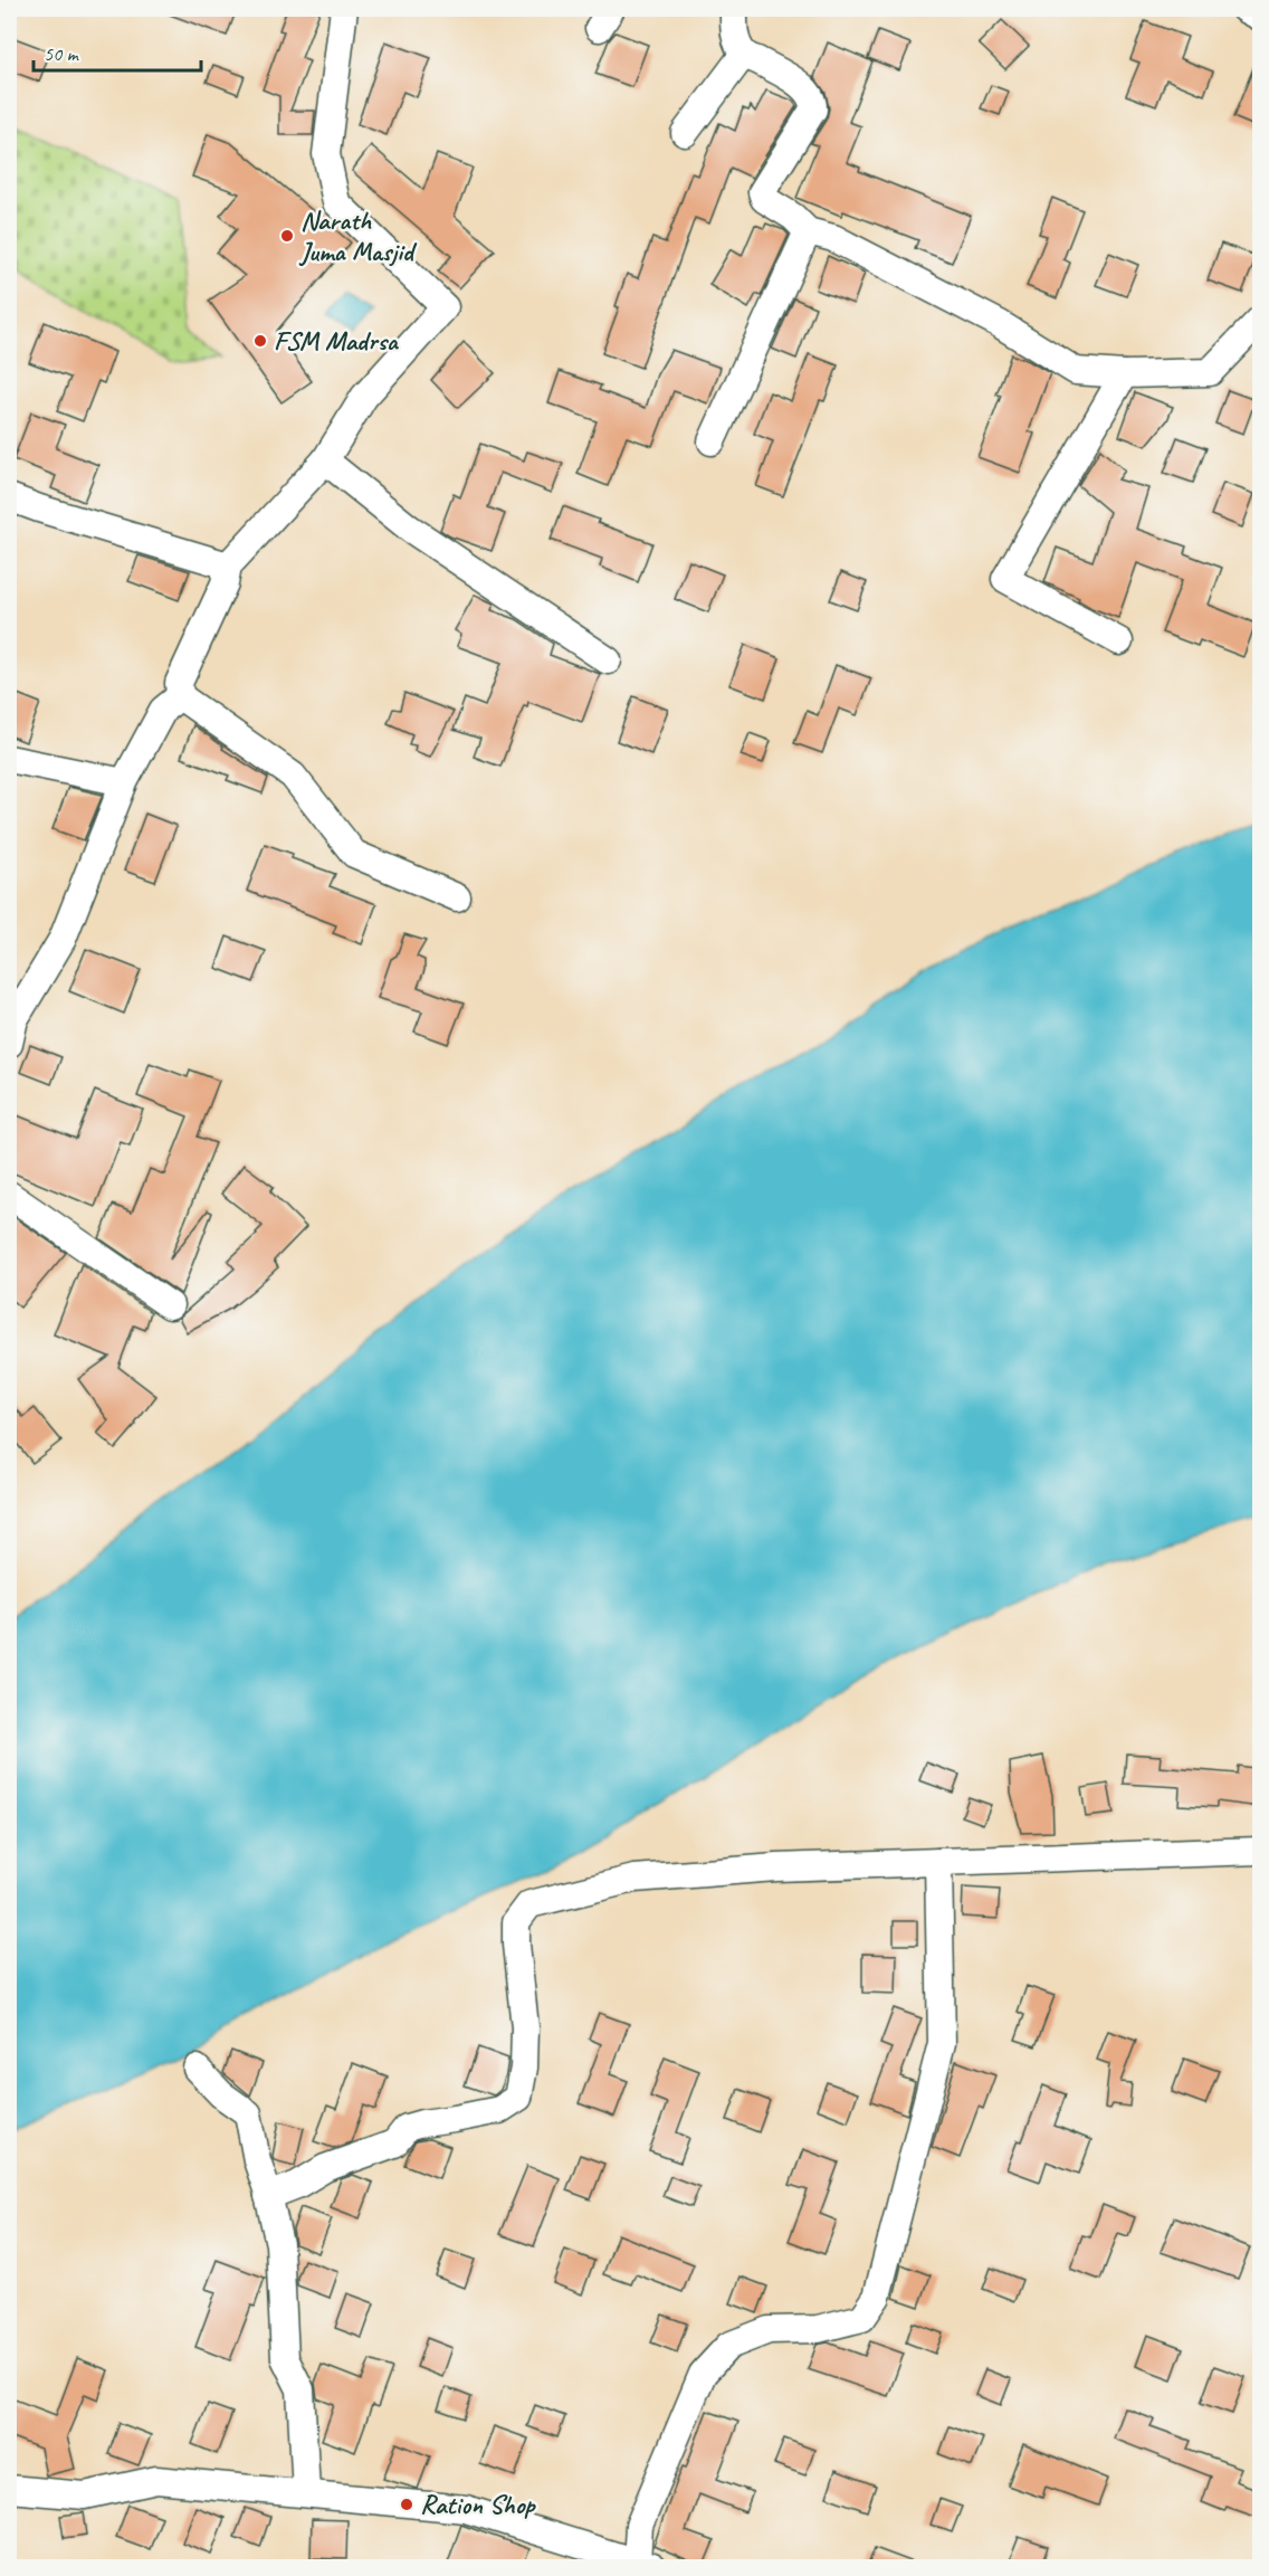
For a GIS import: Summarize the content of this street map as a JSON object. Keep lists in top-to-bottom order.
{
  "places": ["Narath Juma Masjid", "FSM Madrsa", "Ration Shop"],
  "scale_bar": "50 m"
}
